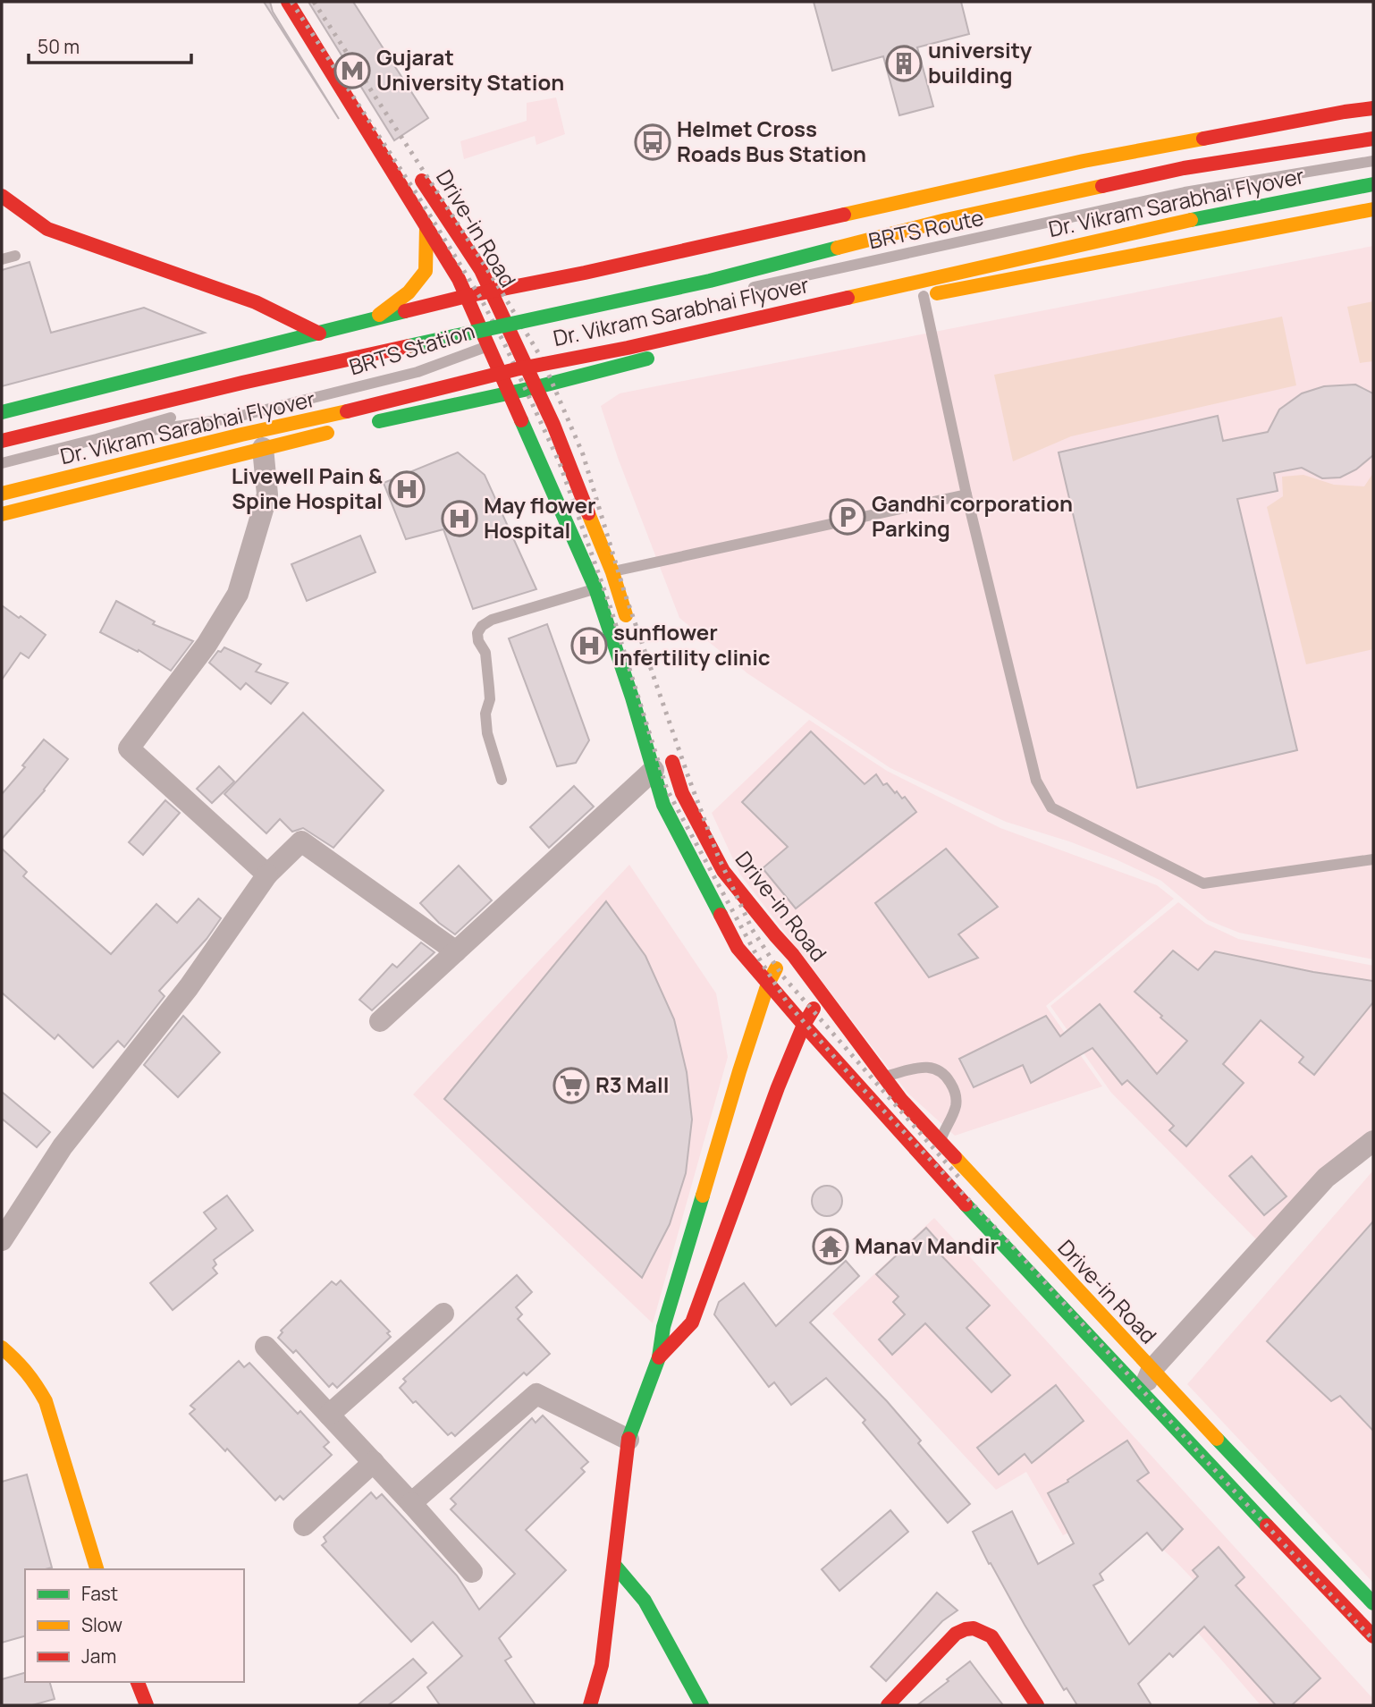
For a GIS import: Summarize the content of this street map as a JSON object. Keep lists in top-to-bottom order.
{
  "streets": {
    "main road": ["Dr. Vikram Sarabhai Flyover", "Drive-in Road"],
    "lane": ["BRTS Route", "BRTS Station"]
  },
  "crossings": [
    ["Drive-in Road", "BRTS Station"]
  ],
  "places": {
    "building": ["university building"],
    "metro station": ["Gujarat University Station"],
    "bus stop": ["Helmet Cross Roads Bus Station"],
    "hospital": ["Livewell Pain & Spine Hospital", "May flower Hospital", "sunflower infertility clinic"],
    "parking": ["Gandhi corporation Parking"],
    "supermarket": ["R3 Mall"],
    "temple": ["Manav Mandir"]
  },
  "legend": ["Fast", "Slow", "Jam"],
  "scale_bar": "50 m"
}
